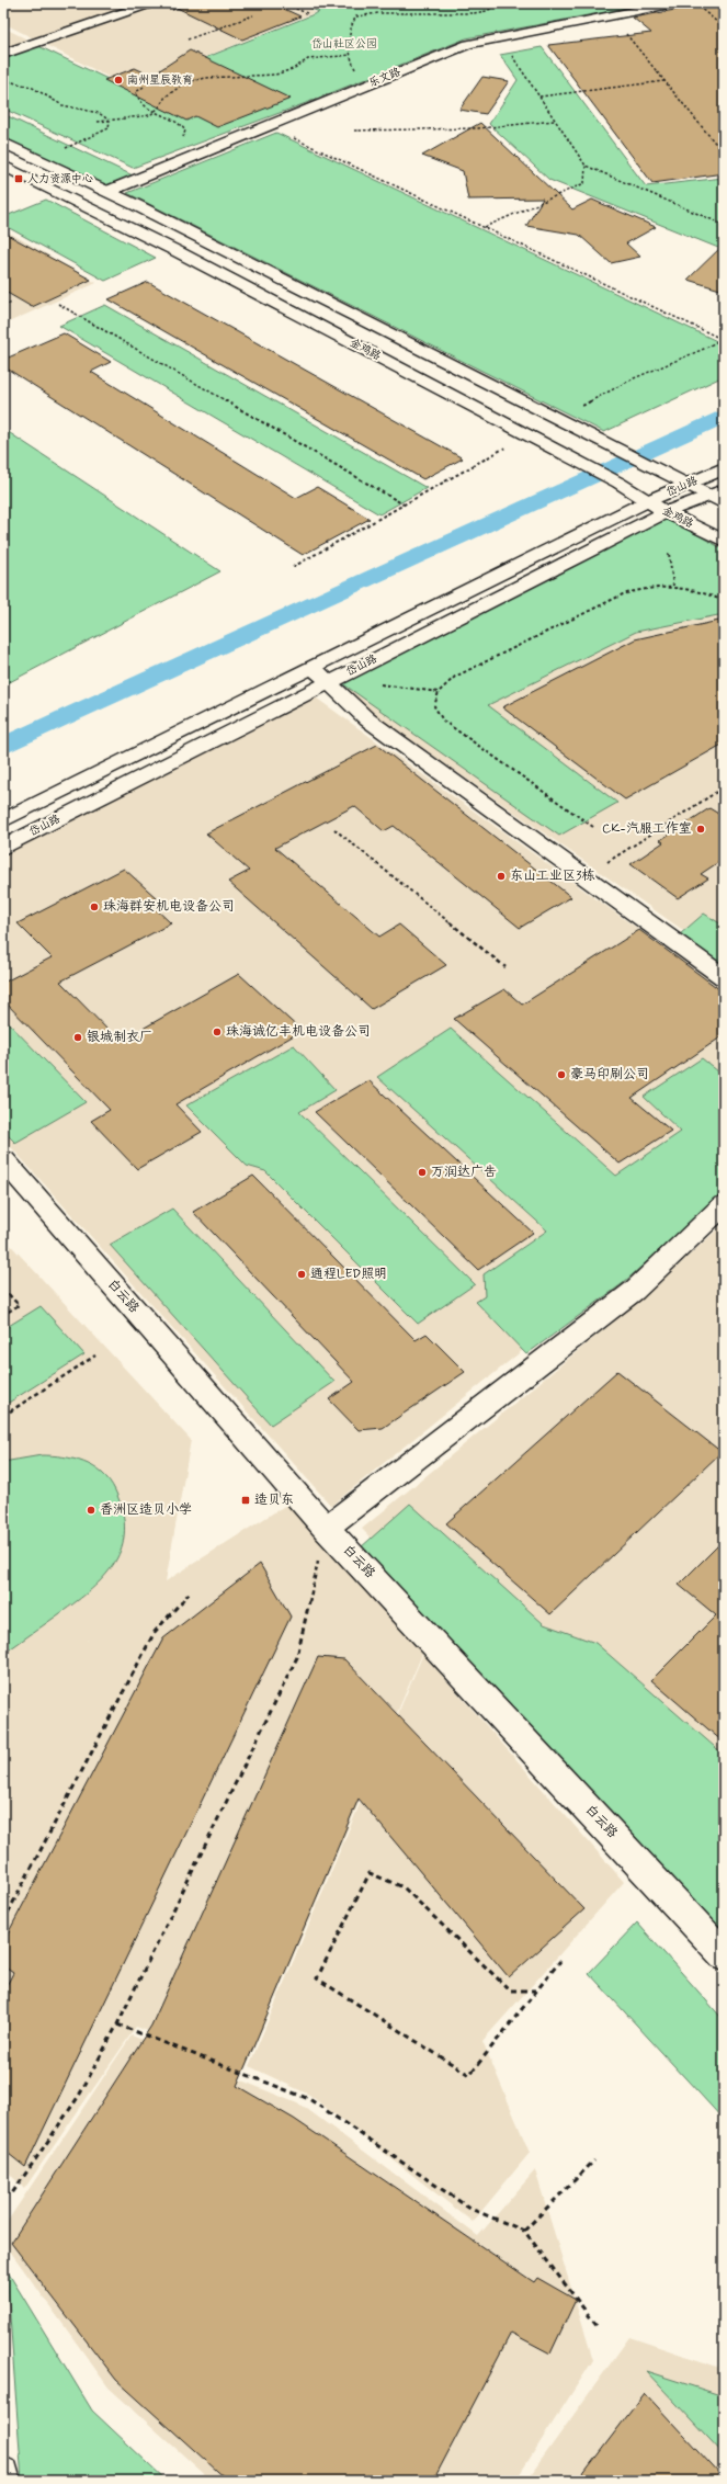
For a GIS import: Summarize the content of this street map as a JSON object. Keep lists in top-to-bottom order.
{
  "streets": {
    "street": [
      "乐文路",
      "金鸡路",
      "岱山路",
      "白云路"
    ]
  },
  "crossings": [
    ["乐文路", "金鸡路"],
    ["金鸡路", "岱山路"]
  ],
  "parks": ["岱山社区公园"],
  "places": {
    "other": [
      "南州星辰教育",
      "CK-汽服工作室",
      "东山工业区3栋",
      "珠海群安机电设备公司",
      "珠海诚亿丰机电设备公司",
      "银城制衣厂",
      "豪马印刷公司",
      "万润达广告",
      "通程LED照明",
      "香洲区造贝小学"
    ],
    "transit": ["人力资源中心", "造贝东"]
  }
}
